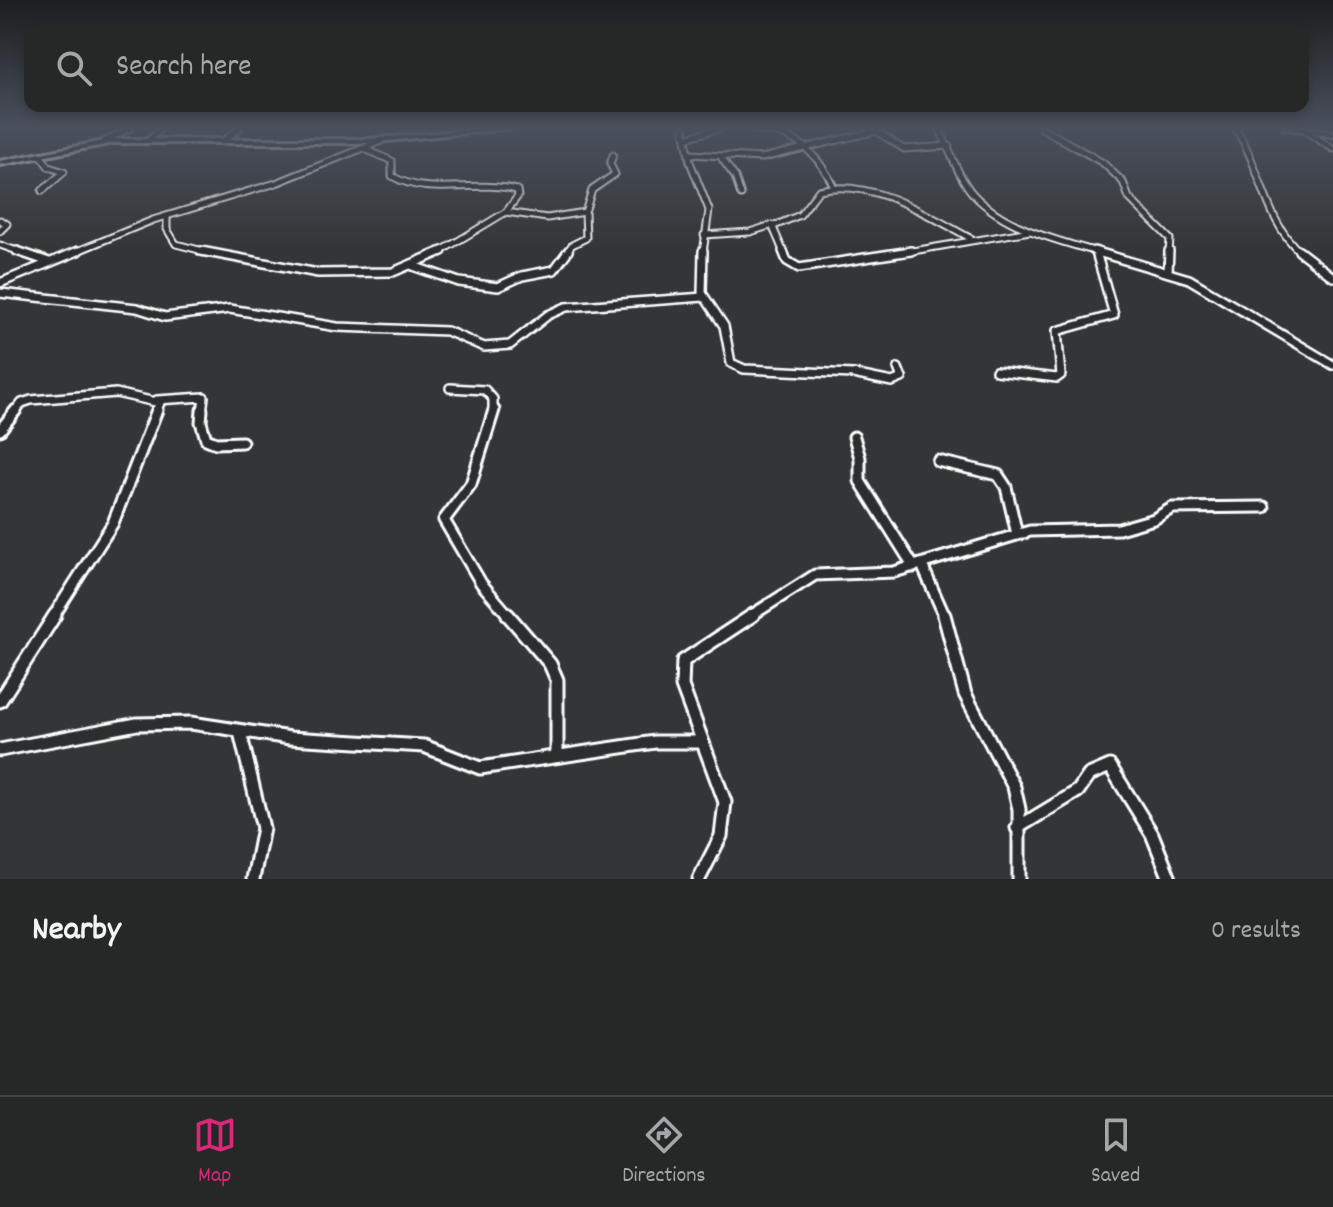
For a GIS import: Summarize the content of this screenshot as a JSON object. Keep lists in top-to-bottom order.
{
  "page": {
    "search": "Search here",
    "heading": ["Nearby", "0 results"],
    "nav": ["Map", "Directions", "Saved"]
  }
}
